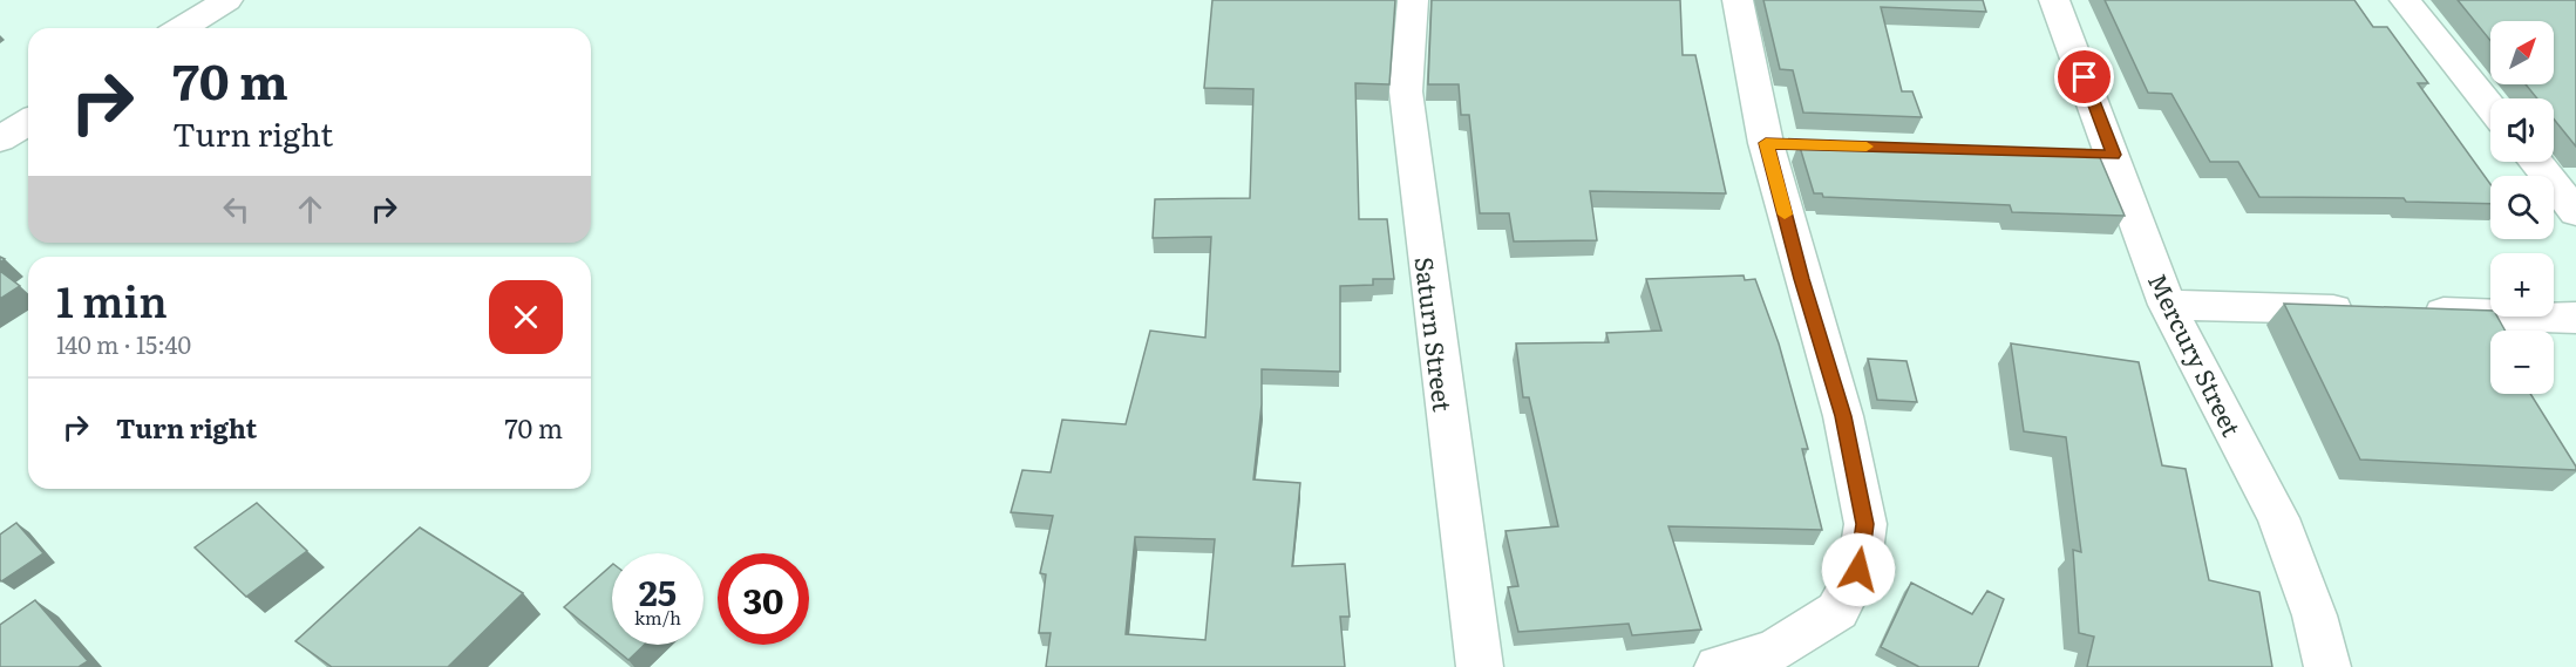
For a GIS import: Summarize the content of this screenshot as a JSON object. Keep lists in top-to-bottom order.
{
  "streets": {
    "street": ["Saturn Street", "Mercury Street"]
  },
  "north": "top right",
  "page": {
    "map_buttons": ["+", "−"],
    "turn": ["70 m", "Turn right"],
    "heading": ["1 min", "140 m · 15:40"],
    "list": [
      {
        "name": "Turn right",
        "value": "70 m"
      }
    ],
    "speed": "25 km/h",
    "limit": "30"
  }
}
